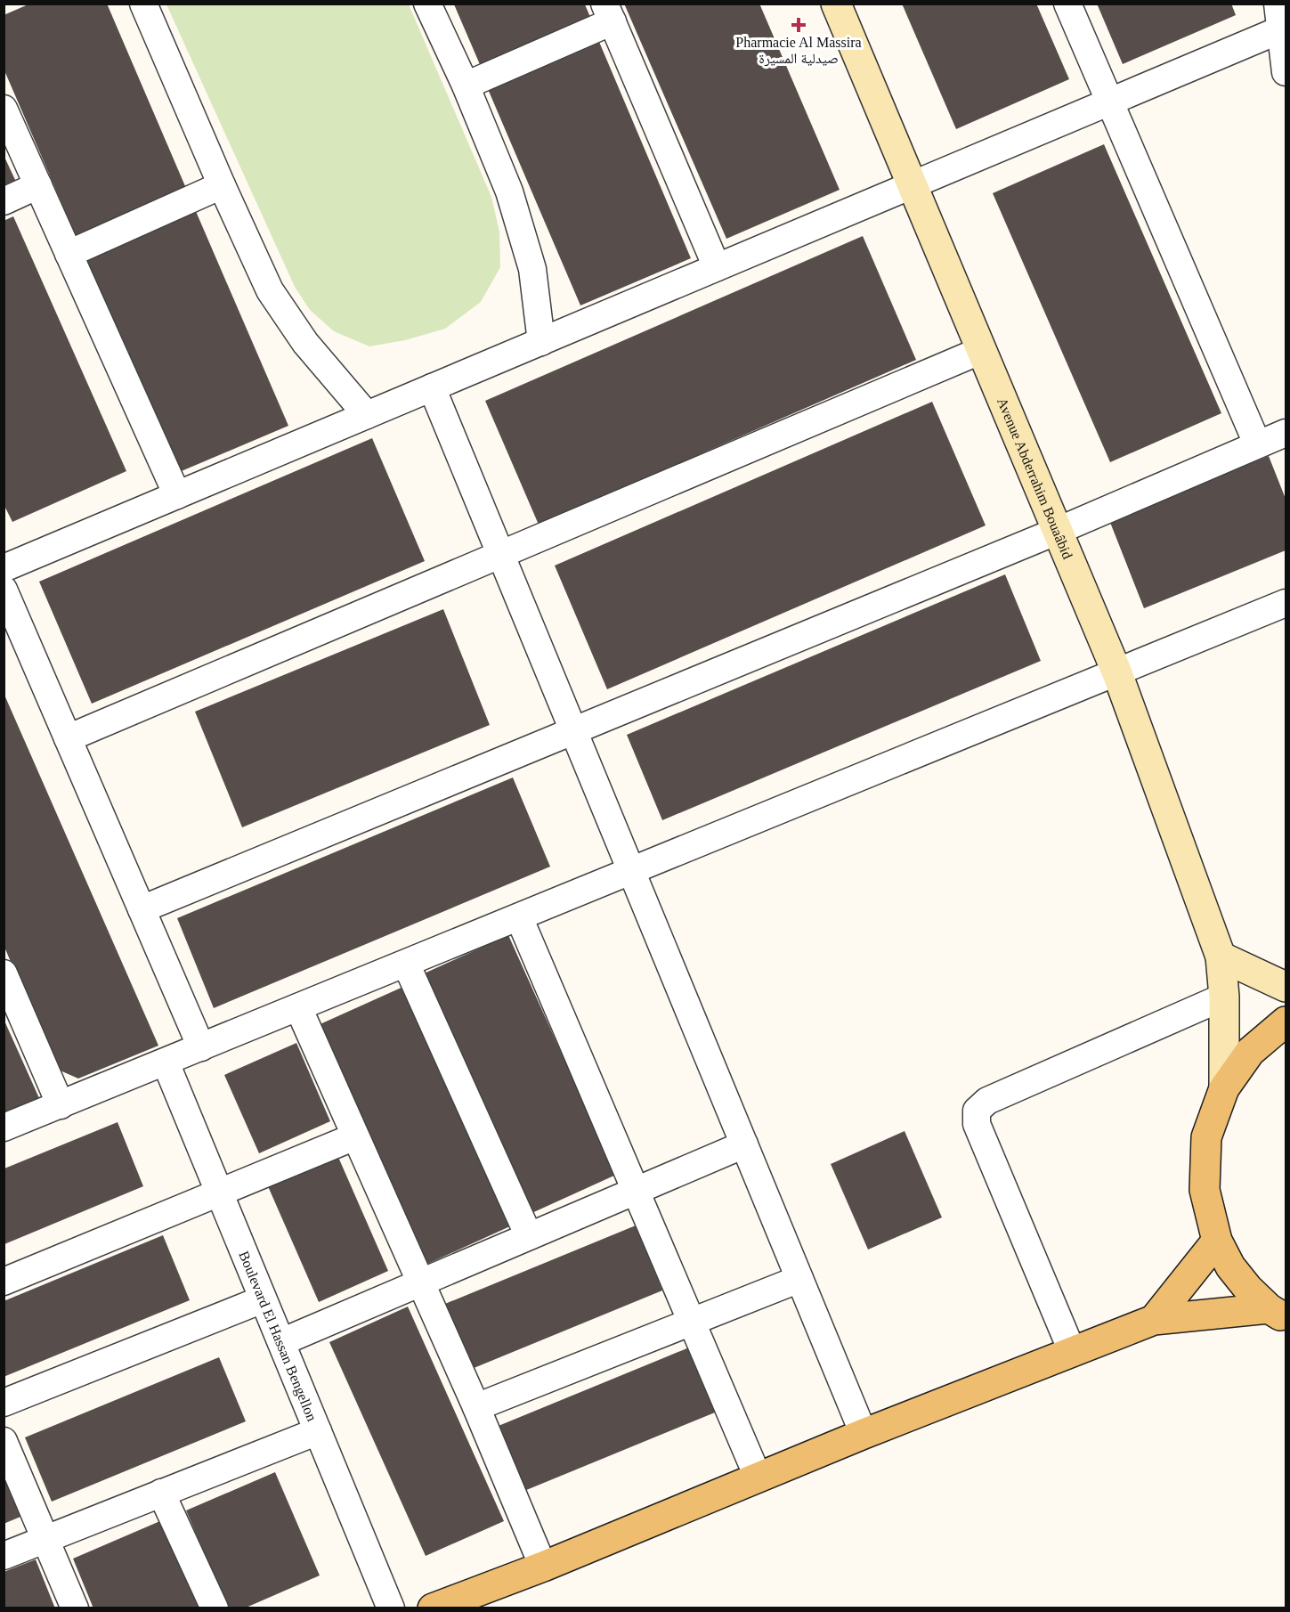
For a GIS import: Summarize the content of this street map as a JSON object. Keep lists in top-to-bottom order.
{
  "streets": {
    "street": ["Avenue Abderrahim Bouaâbid", "Boulevard El Hassan Bengellon"]
  },
  "places": {
    "health": ["Pharmacie Al Massira صيدلية المسيرة"]
  }
}
